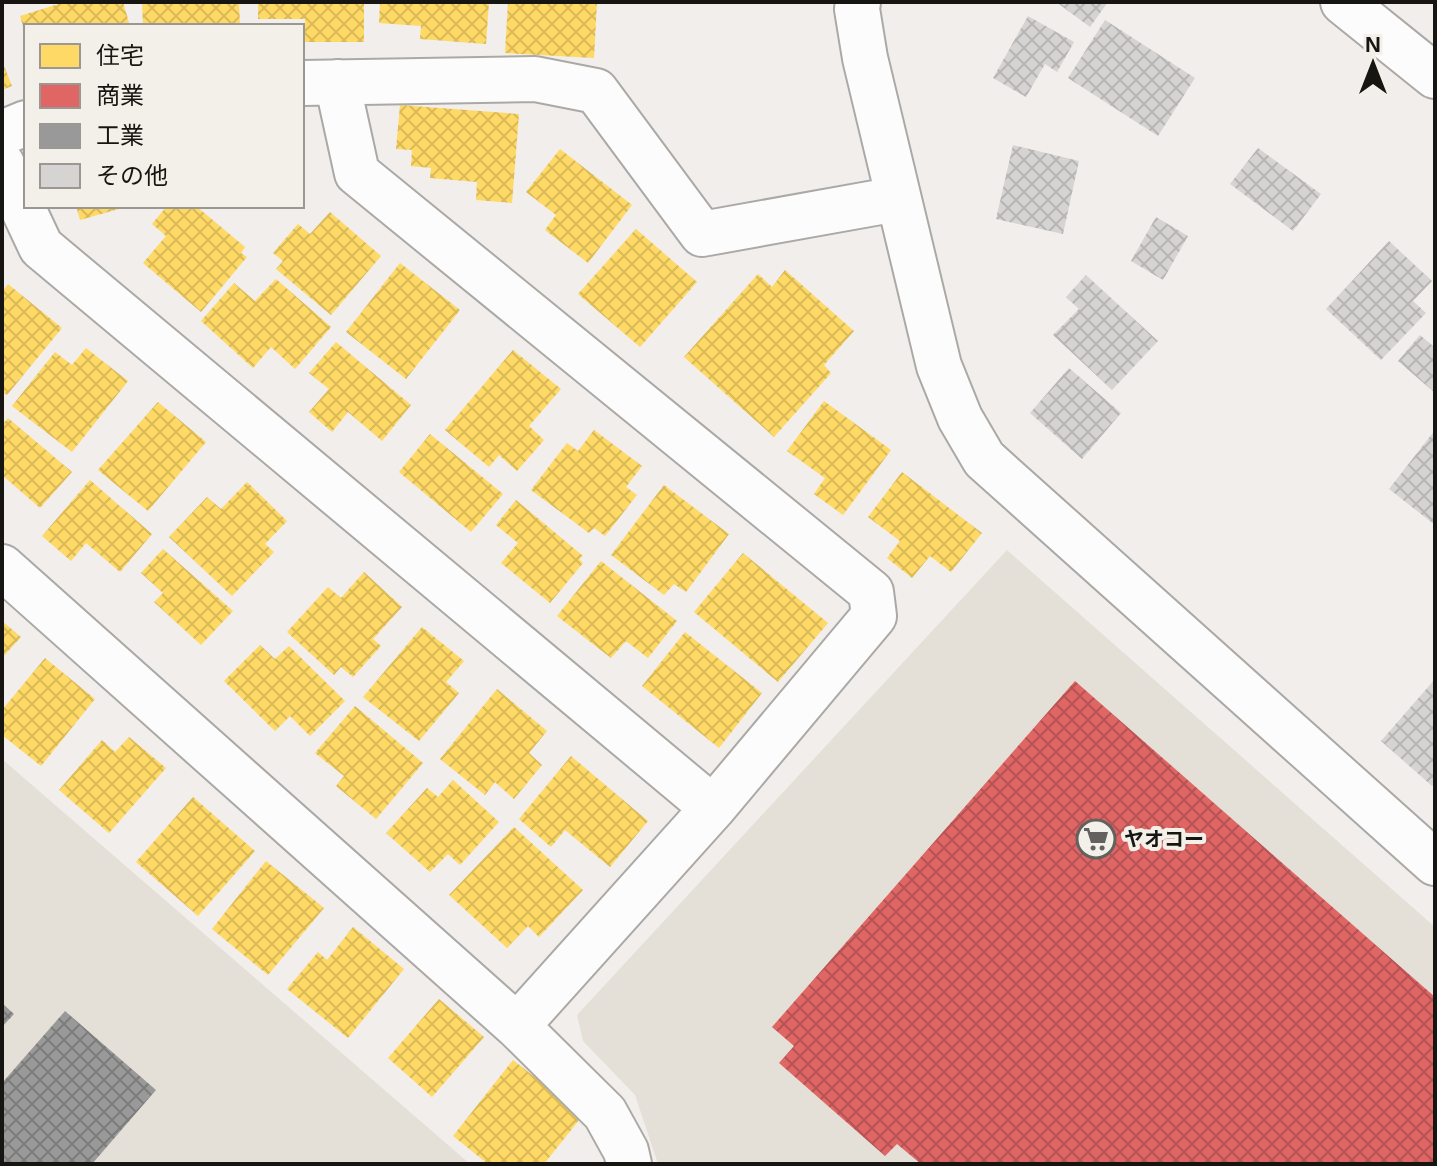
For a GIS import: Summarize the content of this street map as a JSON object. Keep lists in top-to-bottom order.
{
  "places": {
    "supermarket": ["ヤオコー"]
  },
  "legend": [
    "住宅",
    "商業",
    "工業",
    "その他"
  ],
  "north": "top"
}
